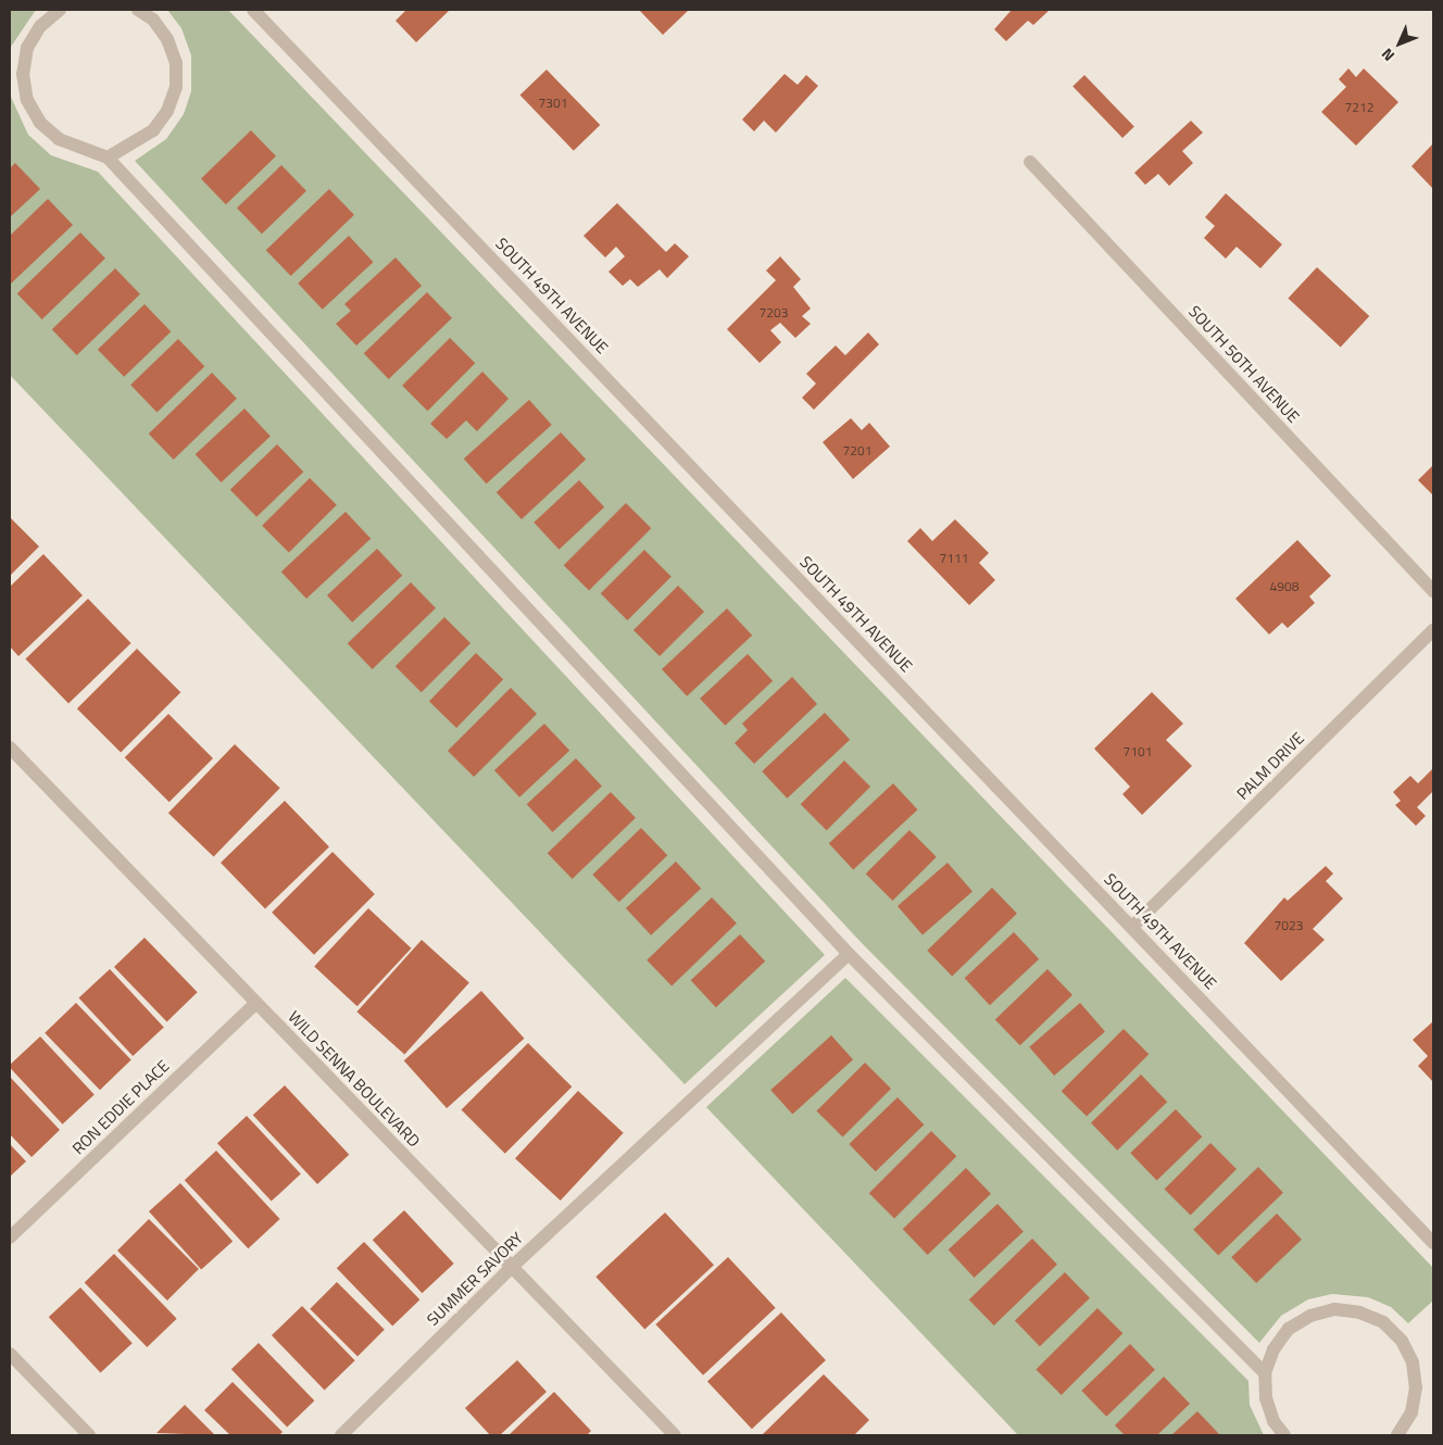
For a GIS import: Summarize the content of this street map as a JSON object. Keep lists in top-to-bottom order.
{
  "streets": {
    "street": [
      "SOUTH 49TH AVENUE",
      "SOUTH 50TH AVENUE",
      "PALM DRIVE",
      "WILD SENNA BOULEVARD",
      "RON EDDIE PLACE",
      "SUMMER SAVORY"
    ]
  },
  "crossings": [
    ["SOUTH 49TH AVENUE", "PALM DRIVE"],
    ["WILD SENNA BOULEVARD", "RON EDDIE PLACE"],
    ["WILD SENNA BOULEVARD", "SUMMER SAVORY"]
  ],
  "house_numbers": [
    "7301",
    "7212",
    "7203",
    "7201",
    "7111",
    "4908",
    "7101",
    "7023"
  ],
  "north": "bottom left"
}
